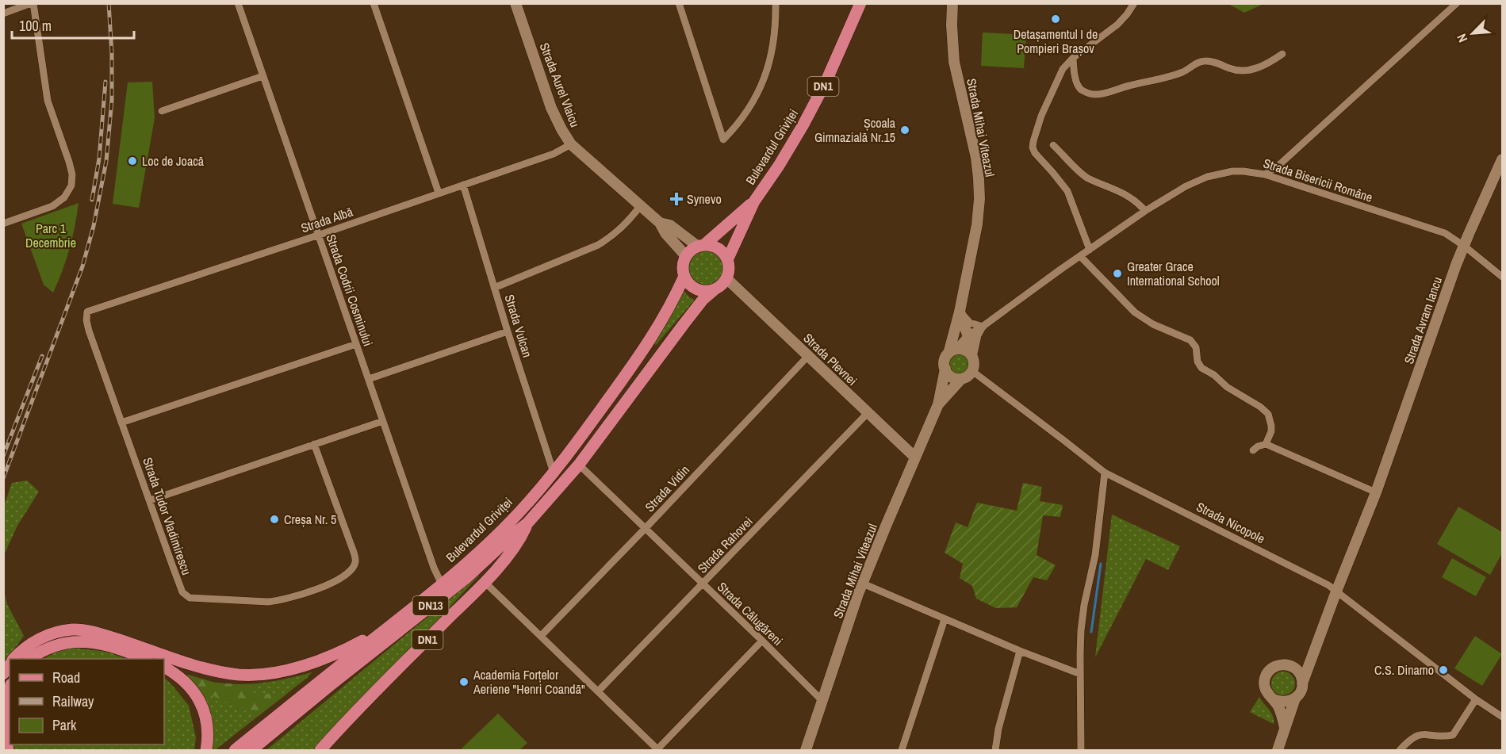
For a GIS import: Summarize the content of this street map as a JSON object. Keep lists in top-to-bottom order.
{
  "streets": {
    "main road": ["DN1", "Bulevardul Griviței", "DN13"],
    "street": [
      "Strada Aurel Vlaicu",
      "Strada Mihai Viteazul",
      "Strada Bisericii Române",
      "Strada Albă",
      "Strada Codrii Cosminului",
      "Strada Avram Iancu",
      "Strada Vulcan",
      "Strada Plevnei",
      "Strada Vidin",
      "Strada Tudor Vladimirescu",
      "Strada Nicopole",
      "Strada Rahovei",
      "Strada Călugăreni"
    ]
  },
  "crossings": [
    ["Strada Aurel Vlaicu", "DN1"],
    ["Strada Aurel Vlaicu", "Bulevardul Griviței"],
    ["Strada Aurel Vlaicu", "Strada Albă"],
    ["Strada Aurel Vlaicu", "Strada Plevnei"],
    ["DN1", "Bulevardul Griviței"],
    ["DN1", "Strada Plevnei"],
    ["Strada Mihai Viteazul", "Strada Bisericii Române"],
    ["Strada Mihai Viteazul", "Strada Plevnei"],
    ["Strada Mihai Viteazul", "Strada Nicopole"],
    ["Strada Mihai Viteazul", "Strada Călugăreni"],
    ["Bulevardul Griviței", "Strada Codrii Cosminului"],
    ["Bulevardul Griviței", "Strada Vulcan"],
    ["Bulevardul Griviței", "Strada Plevnei"],
    ["Bulevardul Griviței", "Strada Călugăreni"],
    ["Strada Bisericii Române", "Strada Avram Iancu"],
    ["Strada Bisericii Române", "Strada Nicopole"],
    ["Strada Albă", "Strada Codrii Cosminului"],
    ["Strada Albă", "Strada Vulcan"],
    ["Strada Albă", "Strada Tudor Vladimirescu"],
    ["Strada Avram Iancu", "Strada Nicopole"],
    ["Strada Plevnei", "Strada Vidin"],
    ["Strada Plevnei", "Strada Rahovei"],
    ["Strada Vidin", "Strada Călugăreni"],
    ["Strada Rahovei", "Strada Călugăreni"]
  ],
  "parks": ["Parc 1 Decembrie"],
  "places": {
    "other": [
      "Detașamentul I de Pompieri Brașov",
      "Școala Gimnazială Nr.15",
      "Loc de Joacă",
      "Greater Grace International School",
      "Creșa Nr. 5",
      "C.S. Dinamo",
      "Academia Forțelor Aeriene \"Henri Coandă\""
    ],
    "health": ["Synevo"]
  },
  "legend": ["Road", "Railway", "Park"],
  "scale_bar": "100 m",
  "north": "bottom left"
}
